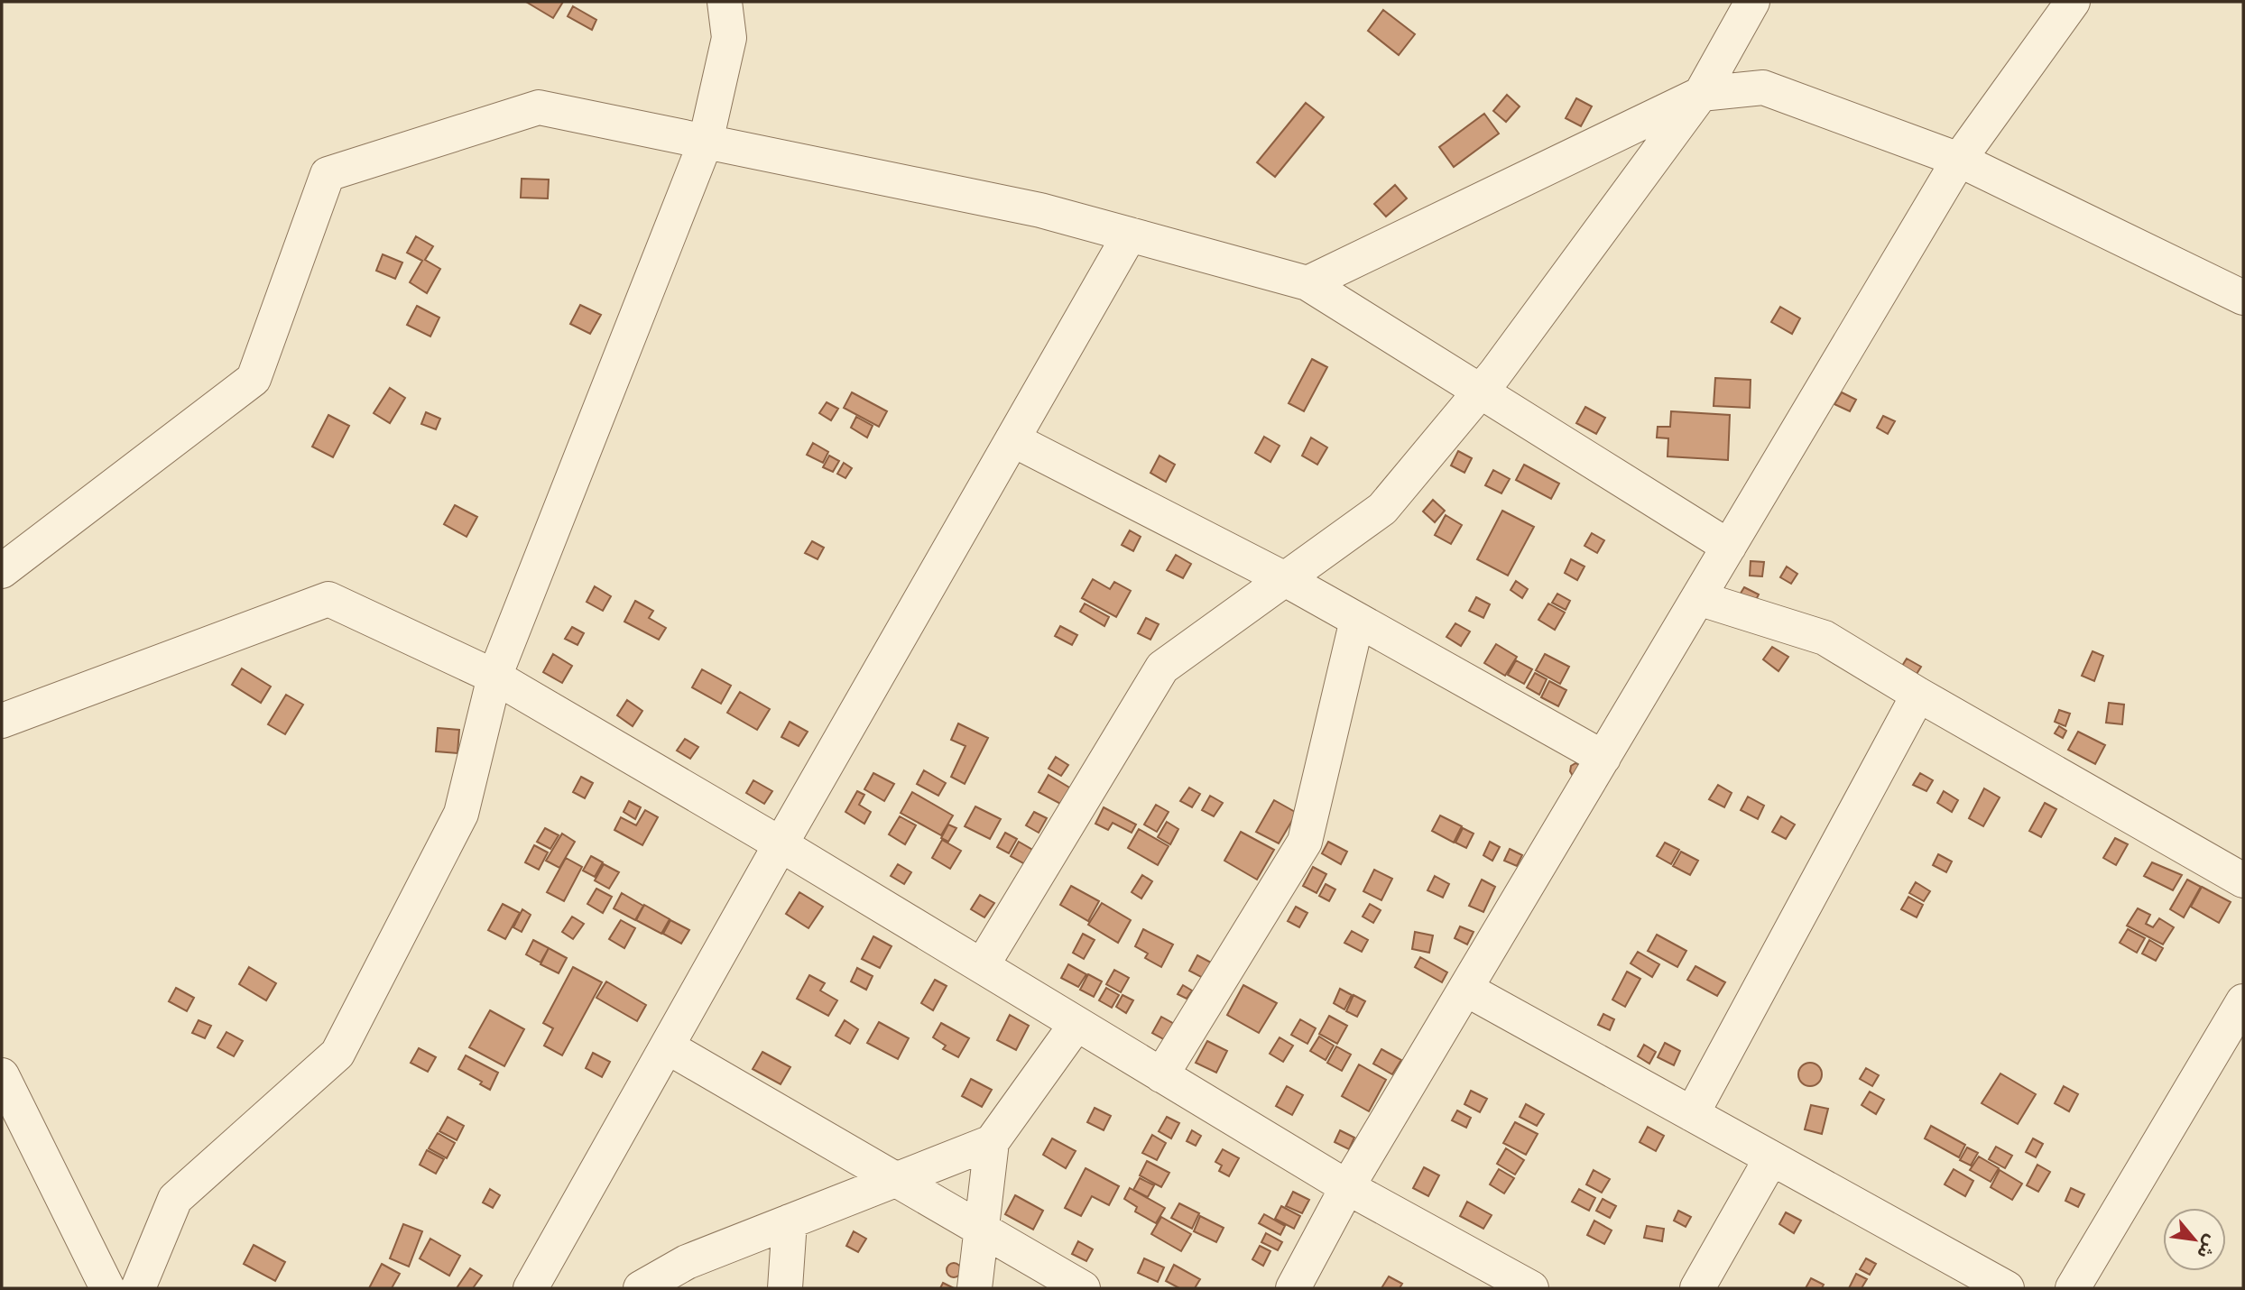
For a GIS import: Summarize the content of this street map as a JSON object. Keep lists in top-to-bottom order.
{
  "north": "bottom right"
}
